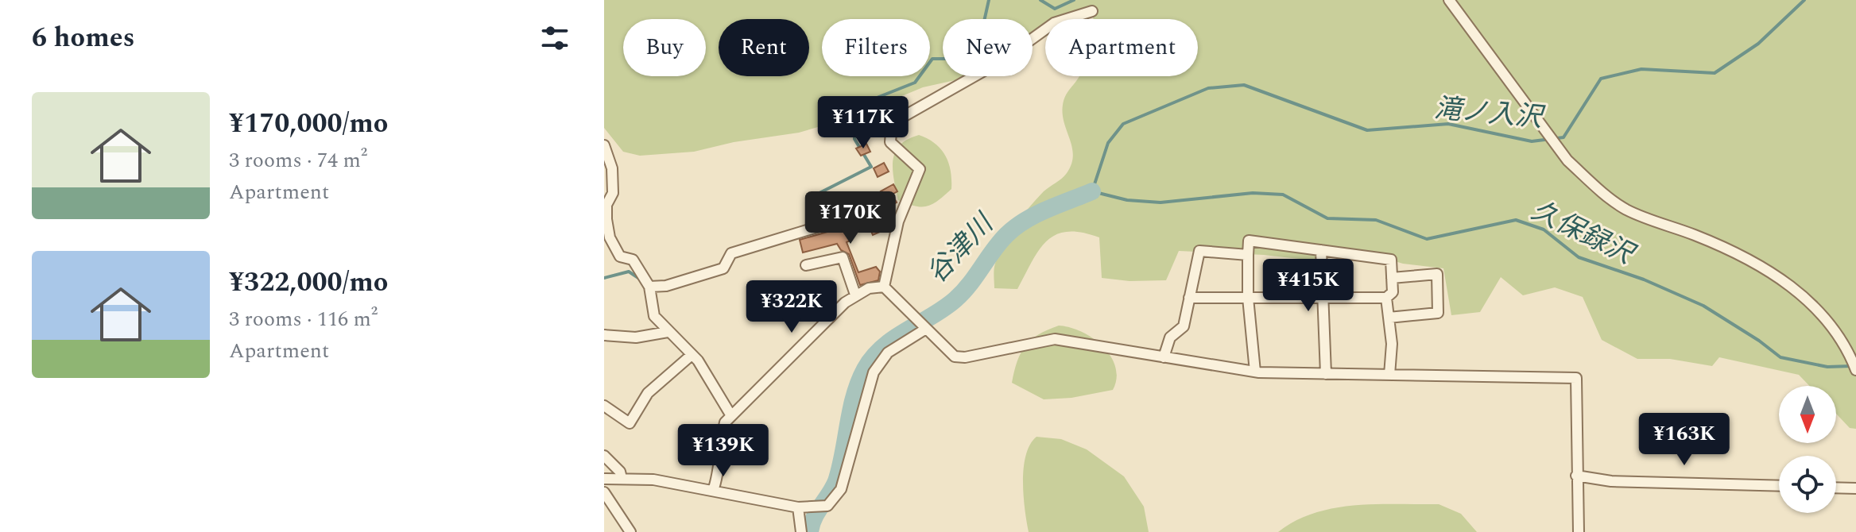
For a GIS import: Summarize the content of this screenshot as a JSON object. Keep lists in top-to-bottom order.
{
  "water": ["滝ノ入沢", "久保録沢", "谷津川"],
  "north": "bottom",
  "page": {
    "heading": "6 homes",
    "chip": [
      "Buy",
      "Rent",
      "Filters",
      "New",
      "Apartment"
    ],
    "list": [
      {
        "name": "¥170,000/mo",
        "note": "3 rooms · 74 m² · Apartment"
      },
      {
        "name": "¥322,000/mo",
        "note": "3 rooms · 116 m² · Apartment"
      }
    ],
    "price": [
      "¥117K",
      "¥170K",
      "¥415K",
      "¥322K",
      "¥163K",
      "¥139K"
    ]
  }
}
